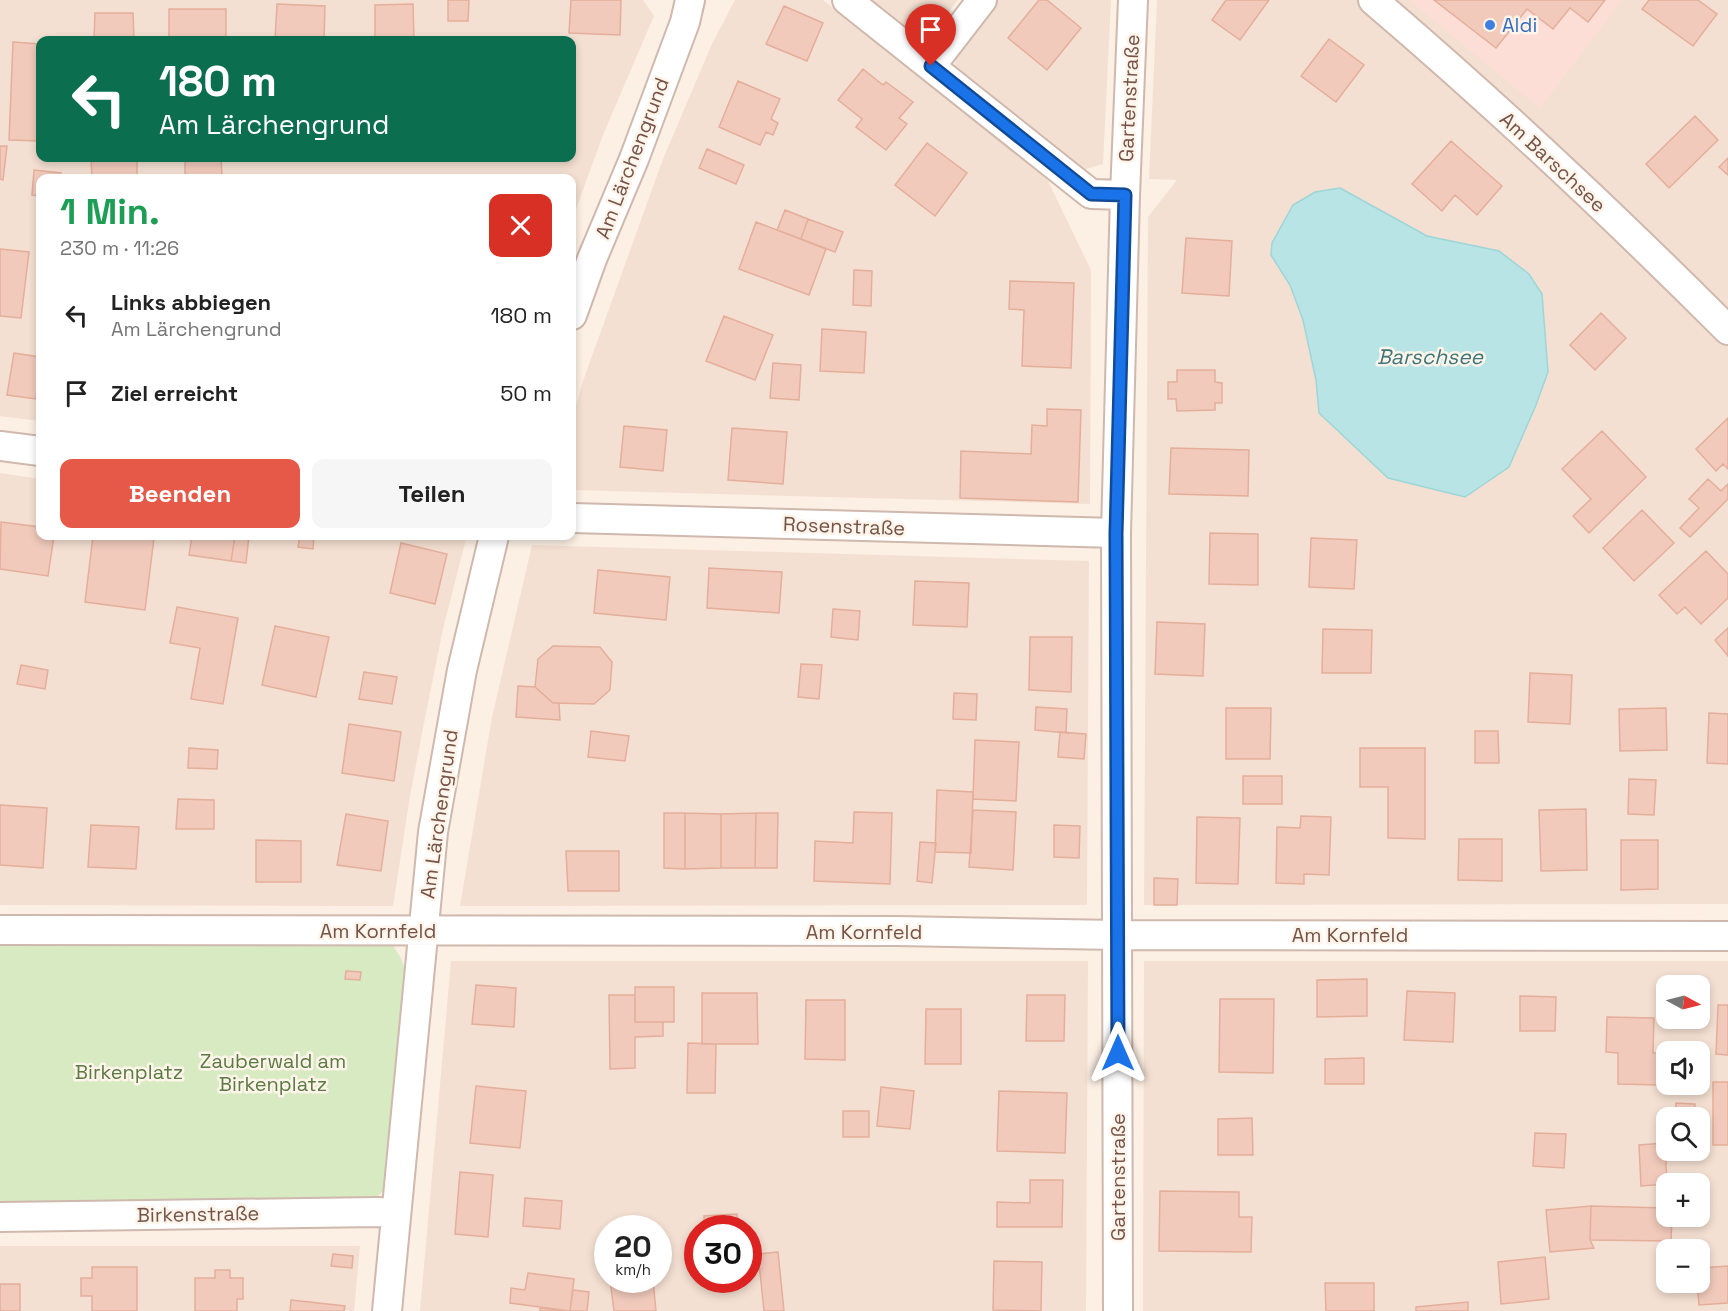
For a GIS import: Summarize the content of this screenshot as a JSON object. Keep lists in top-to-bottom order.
{
  "streets": {
    "street": [
      "Gartenstraße",
      "Am Lärchengrund",
      "Am Barschsee",
      "Rosenstraße",
      "Am Kornfeld",
      "Birkenstraße"
    ]
  },
  "crossings": [
    ["Gartenstraße", "Rosenstraße"],
    ["Gartenstraße", "Am Kornfeld"],
    ["Am Lärchengrund", "Am Kornfeld"],
    ["Am Lärchengrund", "Birkenstraße"]
  ],
  "water": ["Barschsee"],
  "parks": ["Zauberwald am Birkenplatz", "Birkenplatz"],
  "places": ["Aldi"],
  "north": "right",
  "page": {
    "turn": ["180 m", "Am Lärchengrund"],
    "heading": ["1 Min.", "230 m · 11:26"],
    "list": [
      {
        "name": "Links abbiegen",
        "note": "Am Lärchengrund",
        "value": "180 m"
      },
      {
        "name": "Ziel erreicht",
        "value": "50 m"
      }
    ],
    "buttons": ["Beenden", "Teilen"],
    "map_buttons": ["+", "−"],
    "speed": "20 km/h",
    "limit": "30"
  }
}
